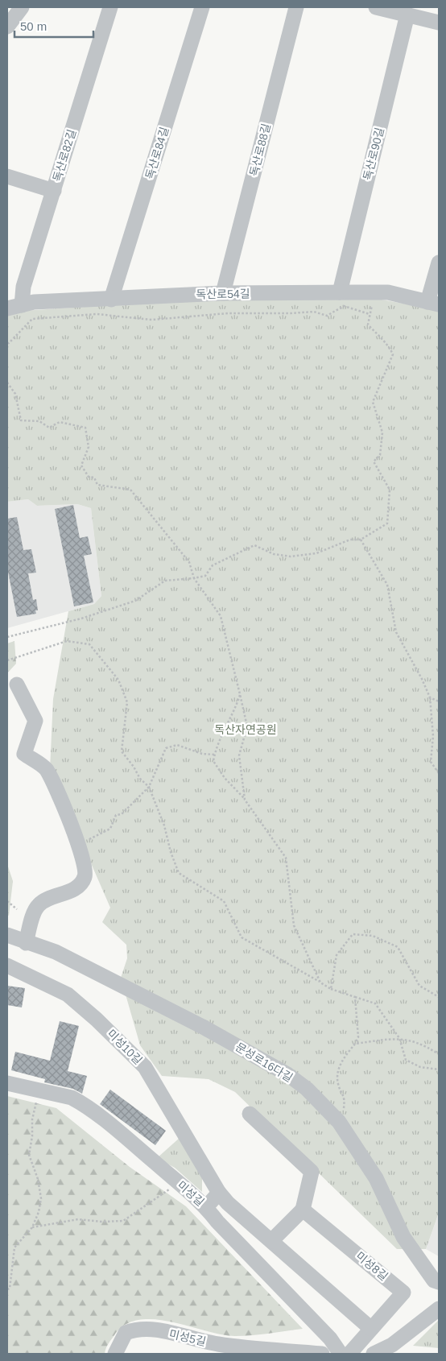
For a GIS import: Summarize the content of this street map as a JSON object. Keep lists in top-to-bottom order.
{
  "streets": {
    "street": [
      "독산로88길",
      "독산로84길",
      "독산로90길",
      "독산로82길",
      "독산로54길",
      "미성10길",
      "문성로16다길",
      "미성길",
      "미성8길",
      "미성5길"
    ]
  },
  "crossings": [
    ["독산로88길", "독산로54길"],
    ["독산로84길", "독산로54길"],
    ["독산로90길", "독산로54길"],
    ["독산로82길", "독산로54길"]
  ],
  "parks": ["독산자연공원"],
  "scale_bar": "50 m"
}
